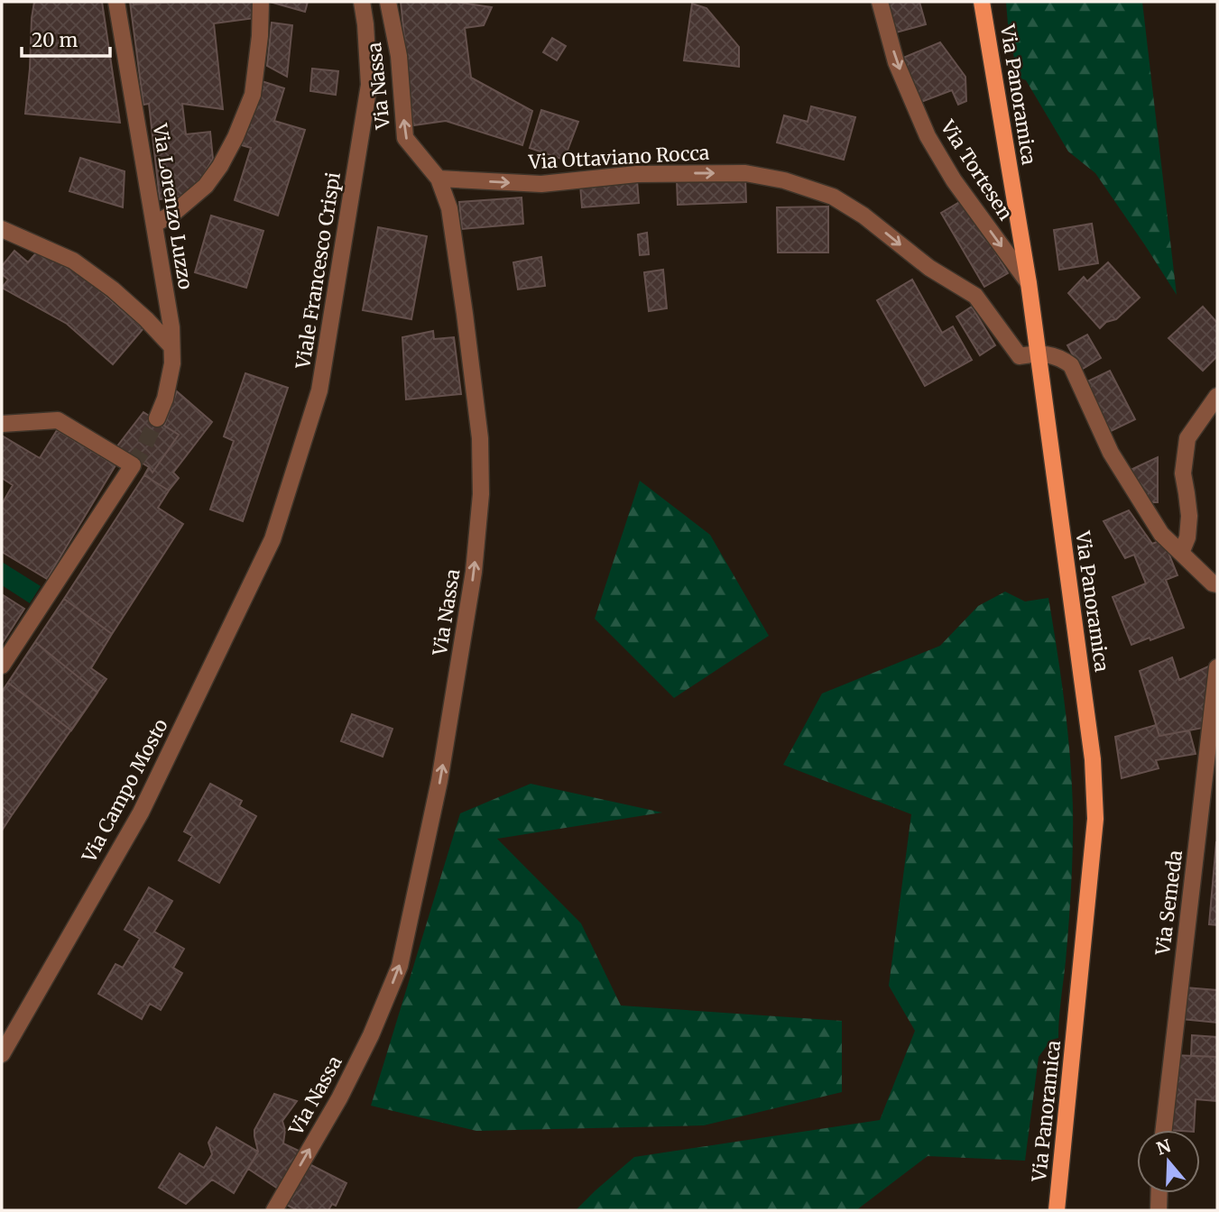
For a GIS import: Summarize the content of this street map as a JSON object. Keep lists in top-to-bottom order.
{
  "streets": {
    "main road": ["Via Panoramica"],
    "street": [
      "Via Nassa",
      "Via Ottaviano Rocca",
      "Via Tortesen",
      "Via Lorenzo Luzzo",
      "Viale Francesco Crispi",
      "Via Campo Mosto",
      "Via Semeda"
    ]
  },
  "crossings": [
    ["Via Nassa", "Via Ottaviano Rocca"],
    ["Via Panoramica", "Via Ottaviano Rocca"],
    ["Via Panoramica", "Via Tortesen"],
    ["Viale Francesco Crispi", "Via Campo Mosto"]
  ],
  "one_way": ["Via Nassa", "Via Ottaviano Rocca", "Via Tortesen"],
  "scale_bar": "20 m",
  "north": "top"
}
